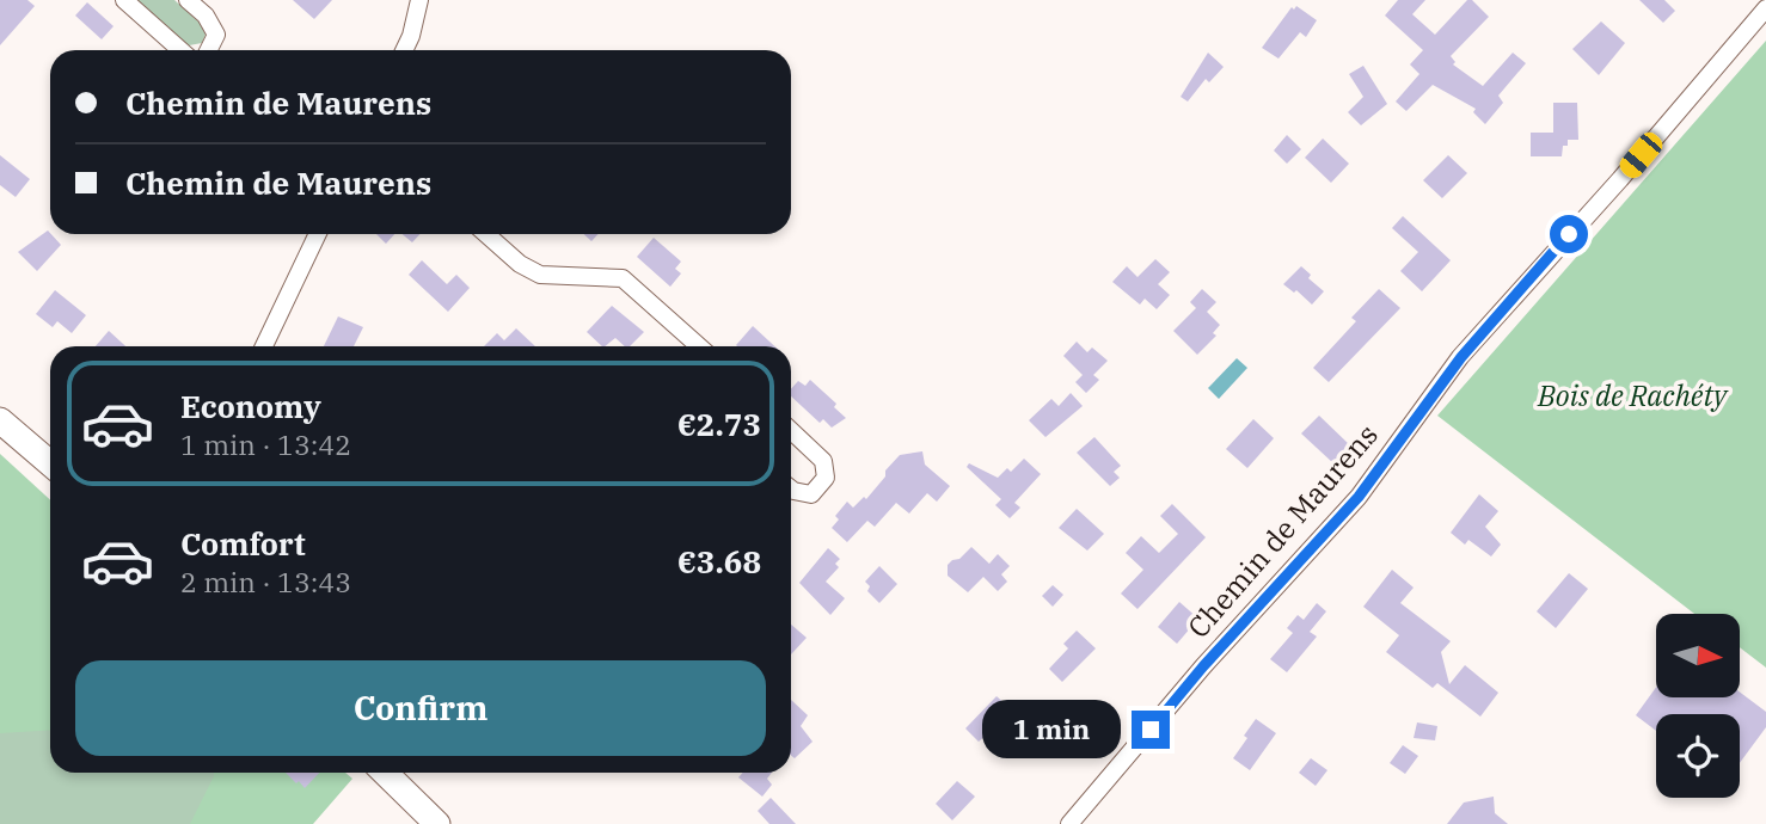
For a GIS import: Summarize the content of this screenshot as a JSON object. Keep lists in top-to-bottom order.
{
  "streets": {
    "street": ["Chemin de Maurens"]
  },
  "parks": ["Bois de Rachéty"],
  "north": "right",
  "page": {
    "banner": ["Chemin de Maurens", "Chemin de Maurens"],
    "list": [
      {
        "name": "Economy",
        "note": "1 min · 13:42",
        "value": "€2.73"
      },
      {
        "name": "Comfort",
        "note": "2 min · 13:43",
        "value": "€3.68"
      }
    ],
    "buttons": "Confirm",
    "bubble": "1 min"
  }
}
